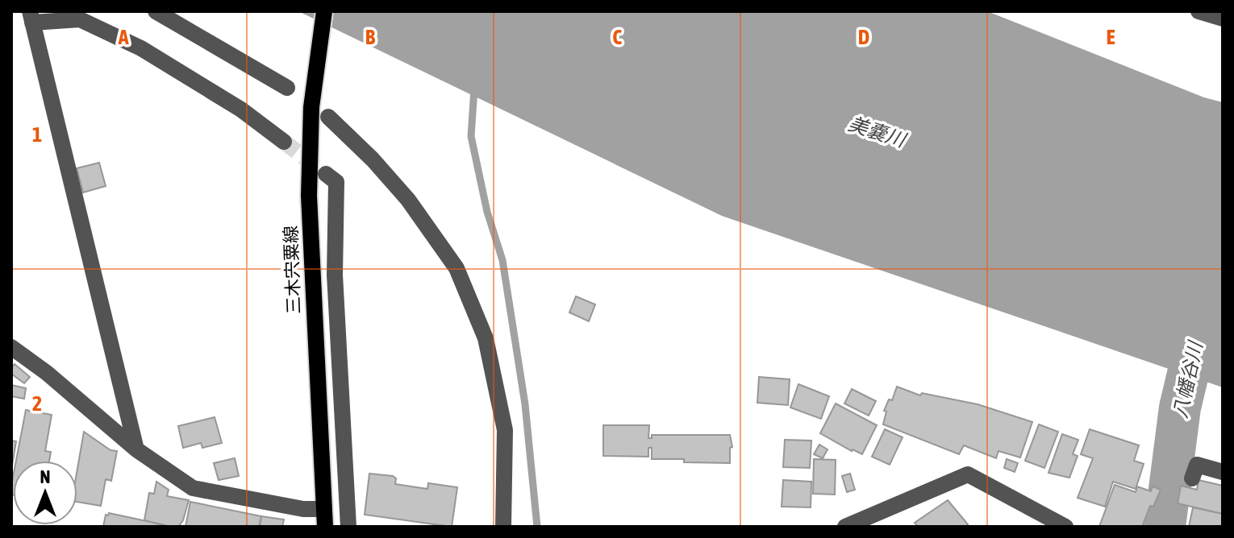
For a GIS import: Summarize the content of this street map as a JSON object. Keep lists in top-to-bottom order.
{
  "streets": {
    "main road": ["三木宍粟線"]
  },
  "water": ["美嚢川", "八幡谷川"],
  "north": "top",
  "grid": {
    "columns": [
      "A",
      "B",
      "C",
      "D",
      "E"
    ],
    "rows": ["1", "2"]
  }
}
